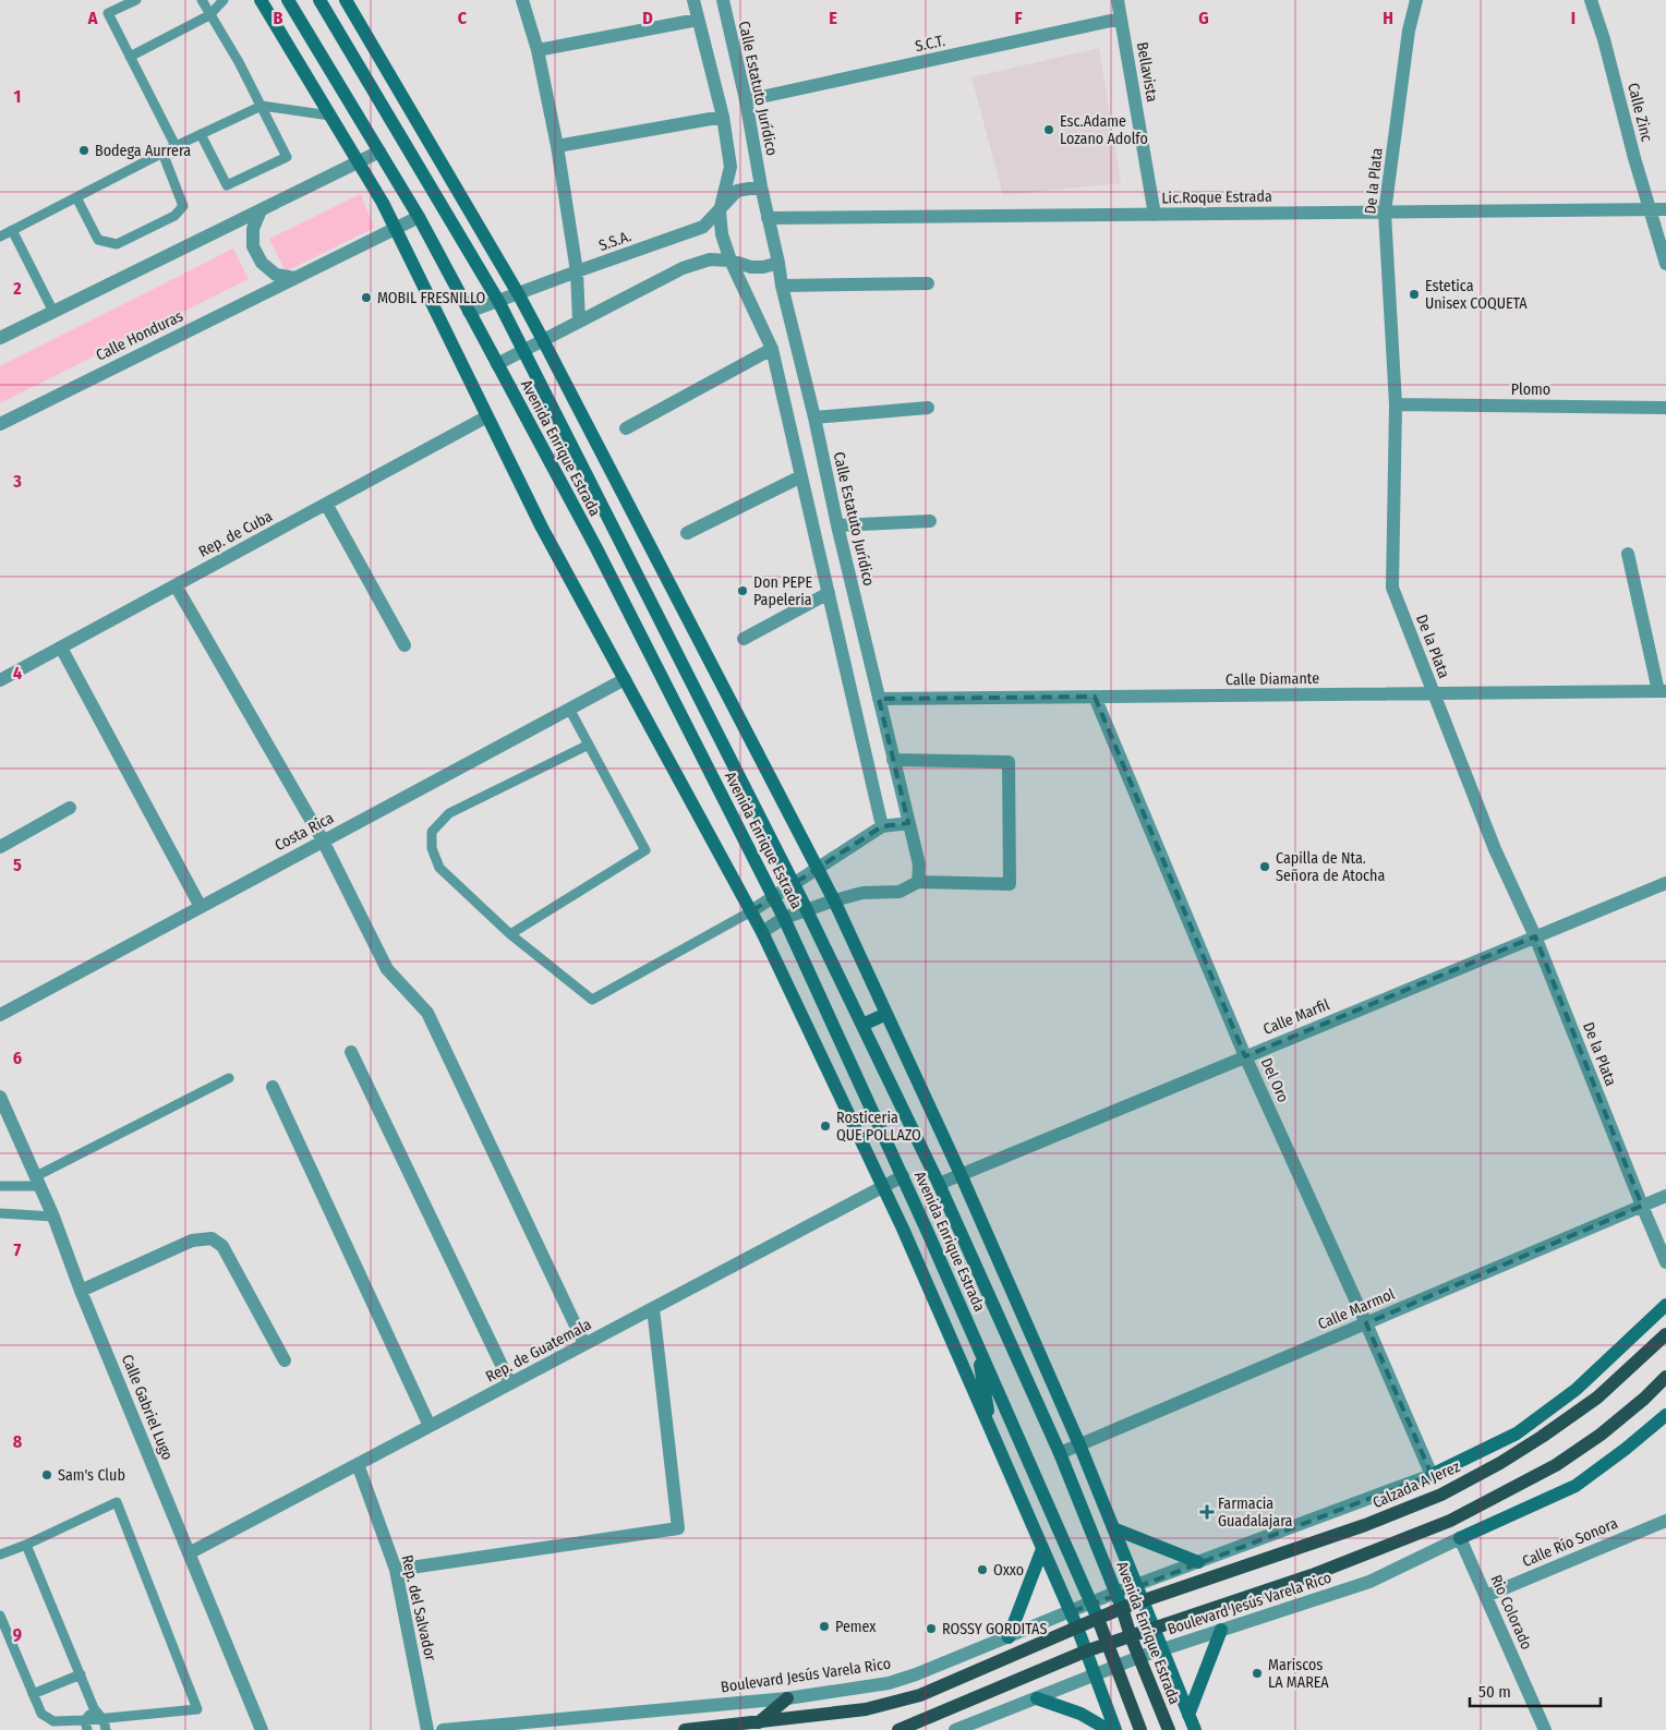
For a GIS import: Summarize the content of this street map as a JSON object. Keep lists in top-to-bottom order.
{
  "streets": {
    "main road": ["Avenida Enrique Estrada", "Calzada A Jerez", "Boulevard Jesús Varela Rico"],
    "street": [
      "S.C.T.",
      "Bellavista",
      "Calle Estatuto Jurídico",
      "Calle Zinc",
      "De la Plata",
      "Lic.Roque Estrada",
      "S.S.A.",
      "Calle Honduras",
      "Plomo",
      "Rep. de Cuba",
      "Calle Diamante",
      "Costa Rica",
      "Calle Marfil",
      "Del Oro",
      "Calle Marmol",
      "Rep. de Guatemala",
      "Calle Gabriel Lugo",
      "Calle Río Sonora",
      "Rep. del Salvador",
      "Rio Colorado"
    ]
  },
  "crossings": [
    ["S.C.T.", "Bellavista"],
    ["S.C.T.", "Calle Estatuto Jurídico"],
    ["Bellavista", "Lic.Roque Estrada"],
    ["Calle Estatuto Jurídico", "Lic.Roque Estrada"],
    ["Calle Estatuto Jurídico", "S.S.A."],
    ["Calle Estatuto Jurídico", "Calle Diamante"],
    ["Calle Zinc", "Lic.Roque Estrada"],
    ["De la Plata", "Lic.Roque Estrada"],
    ["De la Plata", "Plomo"],
    ["De la Plata", "Calle Diamante"],
    ["De la Plata", "Calle Marfil"],
    ["De la Plata", "Calle Marmol"],
    ["S.S.A.", "Avenida Enrique Estrada"],
    ["Calle Honduras", "Avenida Enrique Estrada"],
    ["Avenida Enrique Estrada", "Calle Marfil"],
    ["Avenida Enrique Estrada", "Calle Marmol"],
    ["Avenida Enrique Estrada", "Rep. de Guatemala"],
    ["Avenida Enrique Estrada", "Boulevard Jesús Varela Rico"],
    ["Calle Diamante", "Del Oro"],
    ["Calle Marfil", "Del Oro"],
    ["Del Oro", "Calle Marmol"],
    ["Del Oro", "Boulevard Jesús Varela Rico"],
    ["Rep. de Guatemala", "Calle Gabriel Lugo"],
    ["Rep. de Guatemala", "Rep. del Salvador"],
    ["Calle Río Sonora", "Rio Colorado"],
    ["Boulevard Jesús Varela Rico", "Rio Colorado"]
  ],
  "places": {
    "other": [
      "Esc.Adame Lozano Adolfo",
      "Bodega Aurrera",
      "Estetica Unisex COQUETA",
      "MOBIL FRESNILLO",
      "Don PEPE Papeleria",
      "Capilla de Nta. Señora de Atocha",
      "Rosticeria QUE POLLAZO",
      "Sam's Club",
      "Oxxo",
      "Pemex",
      "ROSSY GORDITAS",
      "Mariscos LA MAREA"
    ],
    "health": ["Farmacia Guadalajara"]
  },
  "scale_bar": "50 m",
  "grid": {
    "columns": [
      "A",
      "B",
      "C",
      "D",
      "E",
      "F",
      "G",
      "H",
      "I"
    ],
    "rows": [
      "1",
      "2",
      "3",
      "4",
      "5",
      "6",
      "7",
      "8",
      "9"
    ]
  }
}
